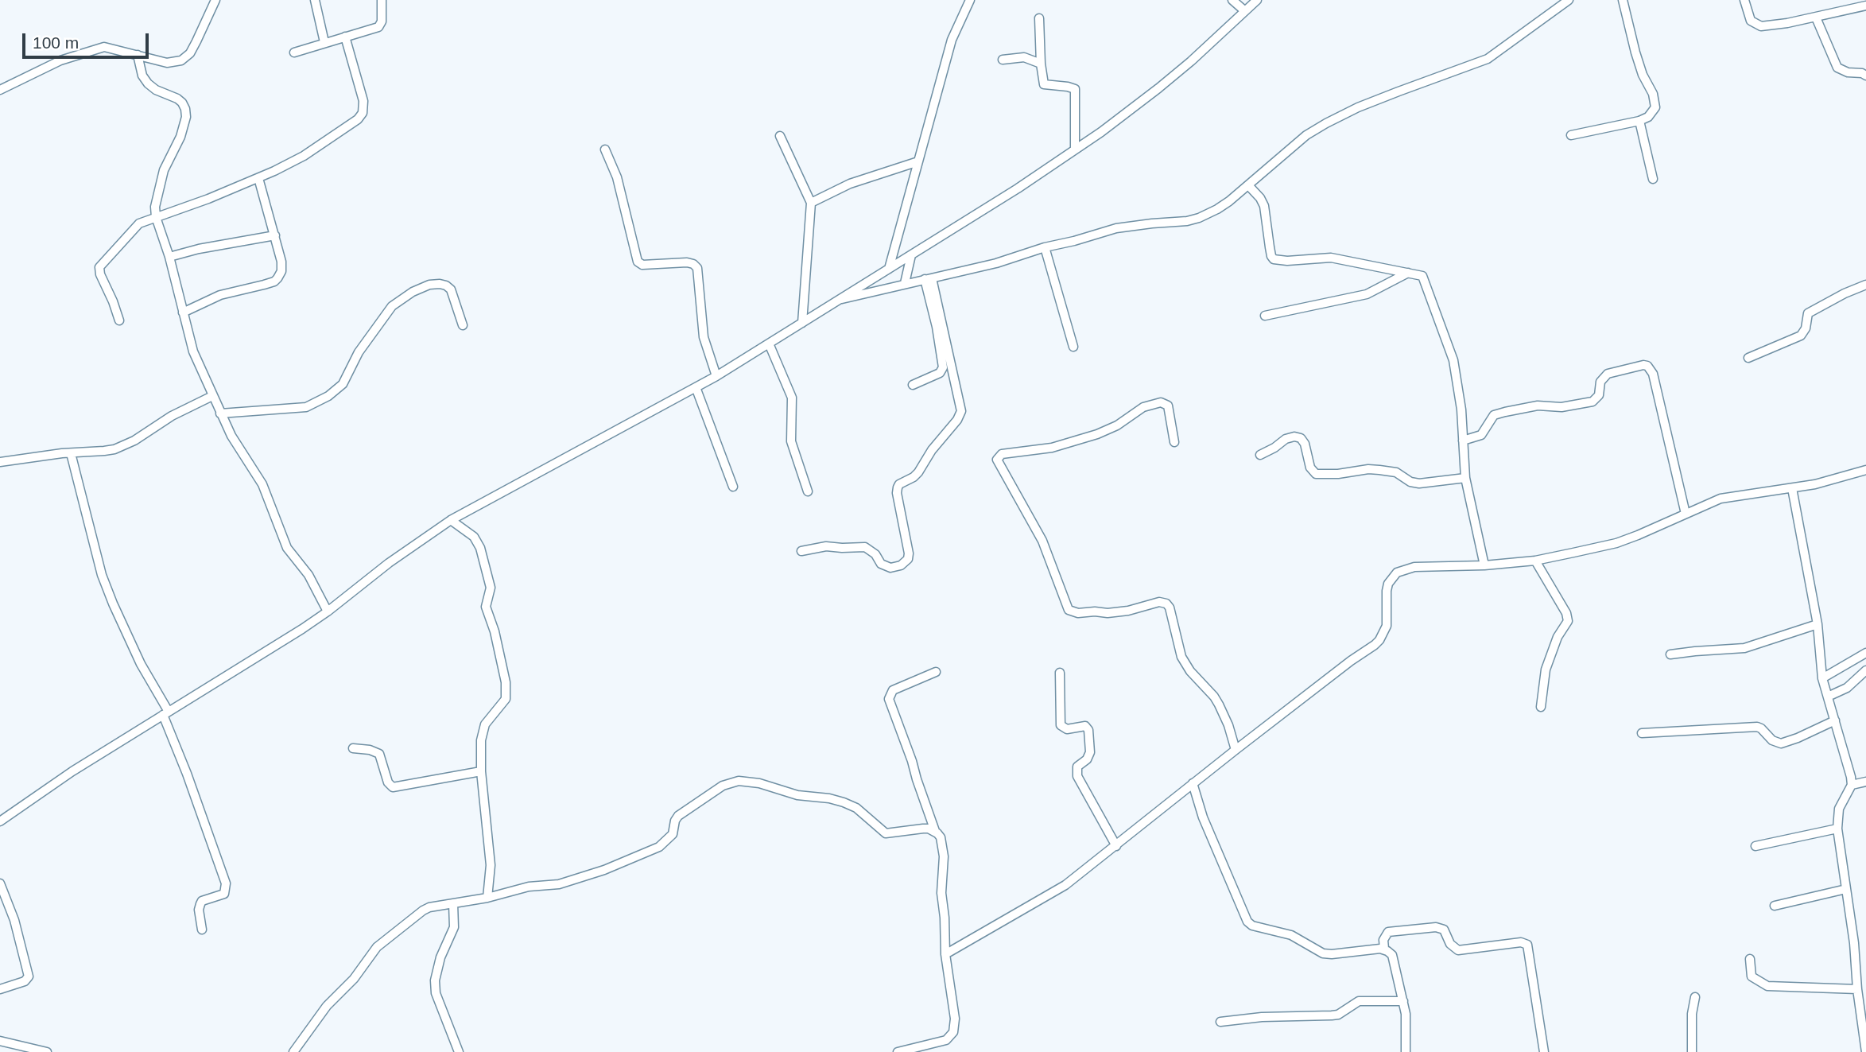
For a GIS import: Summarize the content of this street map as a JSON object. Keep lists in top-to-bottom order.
{
  "scale_bar": "100 m"
}
